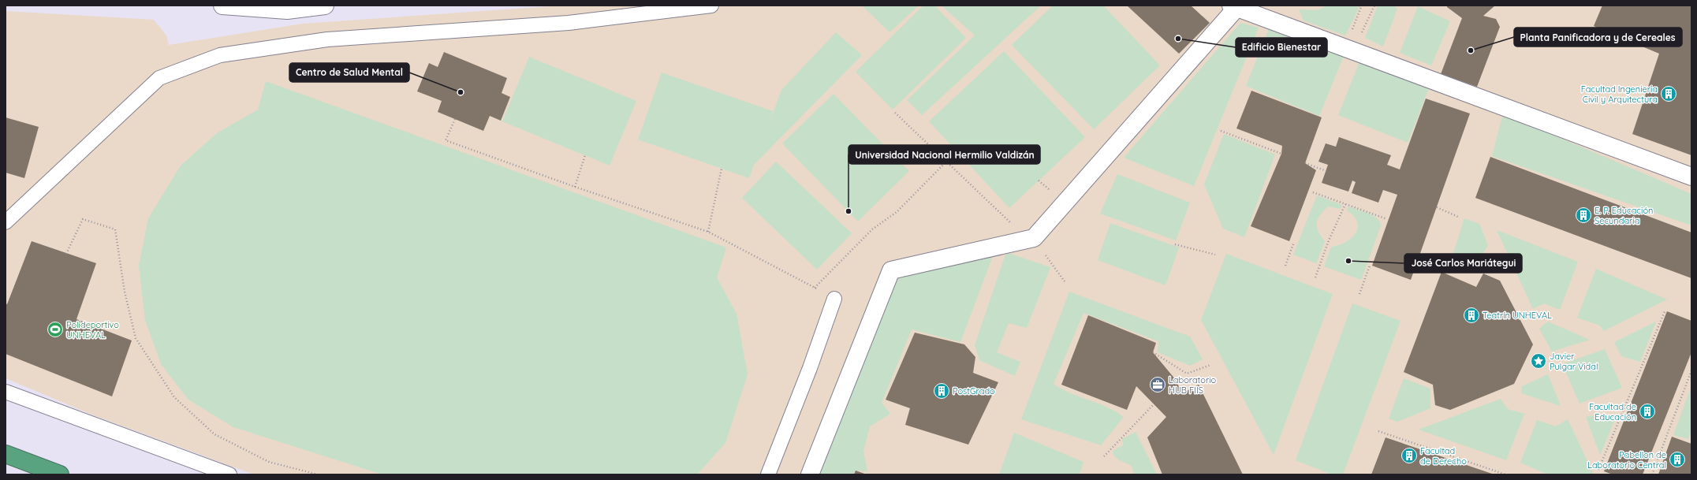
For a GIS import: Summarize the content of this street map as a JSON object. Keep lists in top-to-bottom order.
{
  "places": {
    "other": [
      "Edificio Bienestar",
      "Planta Panificadora y de Cereales",
      "Centro de Salud Mental",
      "Universidad Nacional Hermilio Valdizán",
      "José Carlos Mariátegui"
    ],
    "building": [
      "Facultad Ingenieria Civil y Arquitectura",
      "E. P. Educación Secundaria",
      "Teatrín UNHEVAL",
      "PostGrado",
      "Facultad de Educación",
      "Facultad de Derecho",
      "Pabellon de Laboratorio Central"
    ],
    "sports": ["Polideportivo UNHEVAL"],
    "place": ["Javier Pulgar Vidal"],
    "office": ["Laboratorio HUB FIIS"]
  }
}
